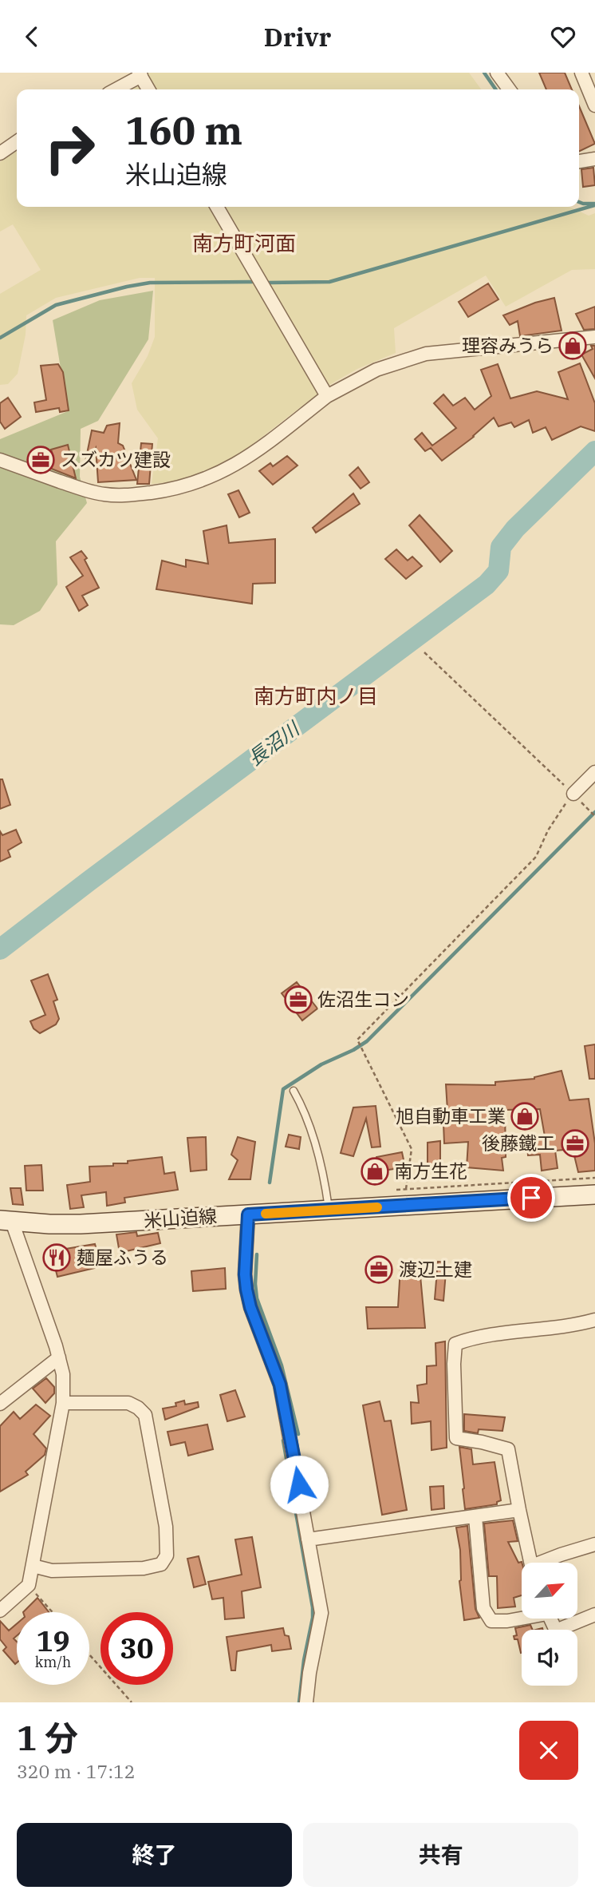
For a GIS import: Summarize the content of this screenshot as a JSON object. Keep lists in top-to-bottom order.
{
  "streets": {
    "main road": ["米山迫線"]
  },
  "districts": ["南方町河面", "南方町内ノ目"],
  "water": ["長沼川"],
  "places": {
    "shop": ["理容みうら", "旭自動車工業", "南方生花"],
    "office": [
      "スズカツ建設",
      "佐沼生コン",
      "後藤鐵工",
      "渡辺土建"
    ],
    "restaurant": ["麺屋ふうる"]
  },
  "north": "top right",
  "page": {
    "header": "Drivr",
    "turn": ["160 m", "米山迫線"],
    "speed": "19 km/h",
    "limit": "30",
    "heading": ["1 分", "320 m · 17:12"],
    "buttons": ["終了", "共有"]
  }
}
